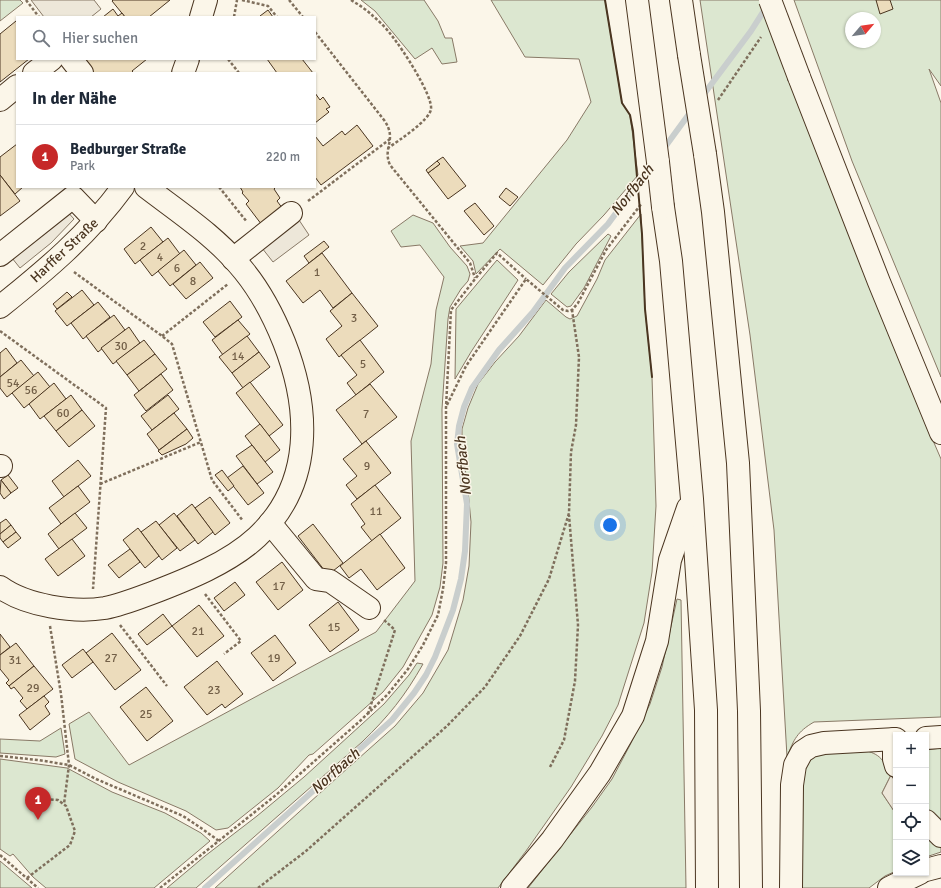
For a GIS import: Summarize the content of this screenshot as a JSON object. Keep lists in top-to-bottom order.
{
  "streets": {
    "main road": ["Harffer Straße"]
  },
  "water": ["Norfbach"],
  "house_numbers": [
    "2",
    "4",
    "6",
    "1",
    "8",
    "3",
    "30",
    "14",
    "5",
    "54",
    "56",
    "60",
    "7",
    "9",
    "11",
    "17",
    "15",
    "21",
    "27",
    "19",
    "31",
    "29",
    "23",
    "25"
  ],
  "north": "top right",
  "page": {
    "search": "Hier suchen",
    "heading": "In der Nähe",
    "list": [
      {
        "mark": "1",
        "name": "Bedburger Straße",
        "note": "Park",
        "value": "220 m"
      }
    ],
    "map_buttons": ["+", "−"],
    "pins": "1"
  }
}
